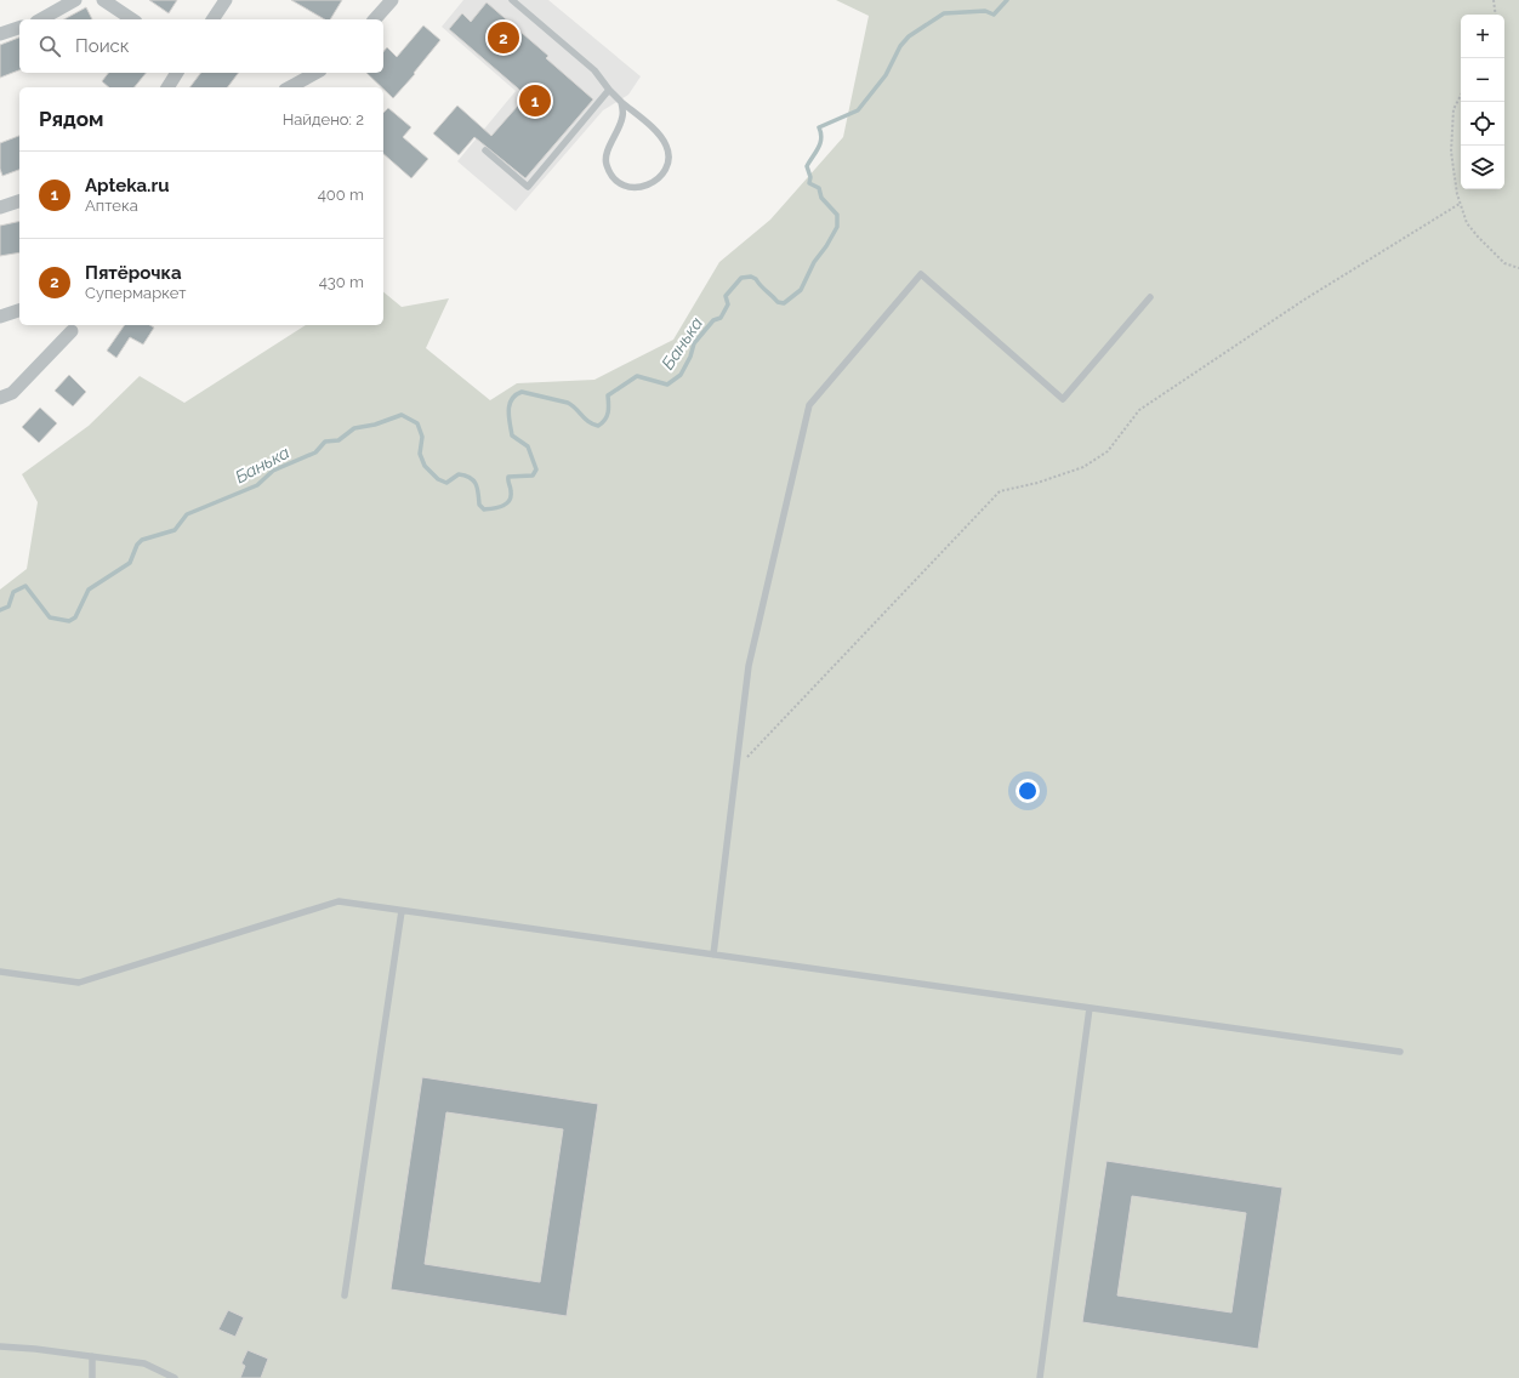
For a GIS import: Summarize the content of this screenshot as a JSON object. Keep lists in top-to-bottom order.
{
  "water": ["Банька"],
  "page": {
    "map_buttons": ["+", "−"],
    "pins": ["2", "1"],
    "search": "Поиск",
    "heading": ["Рядом", "Найдено: 2"],
    "list": [
      {
        "mark": "1",
        "name": "Apteka.ru",
        "note": "Аптека",
        "value": "400 m"
      },
      {
        "mark": "2",
        "name": "Пятёрочка",
        "note": "Супермаркет",
        "value": "430 m"
      }
    ]
  }
}
